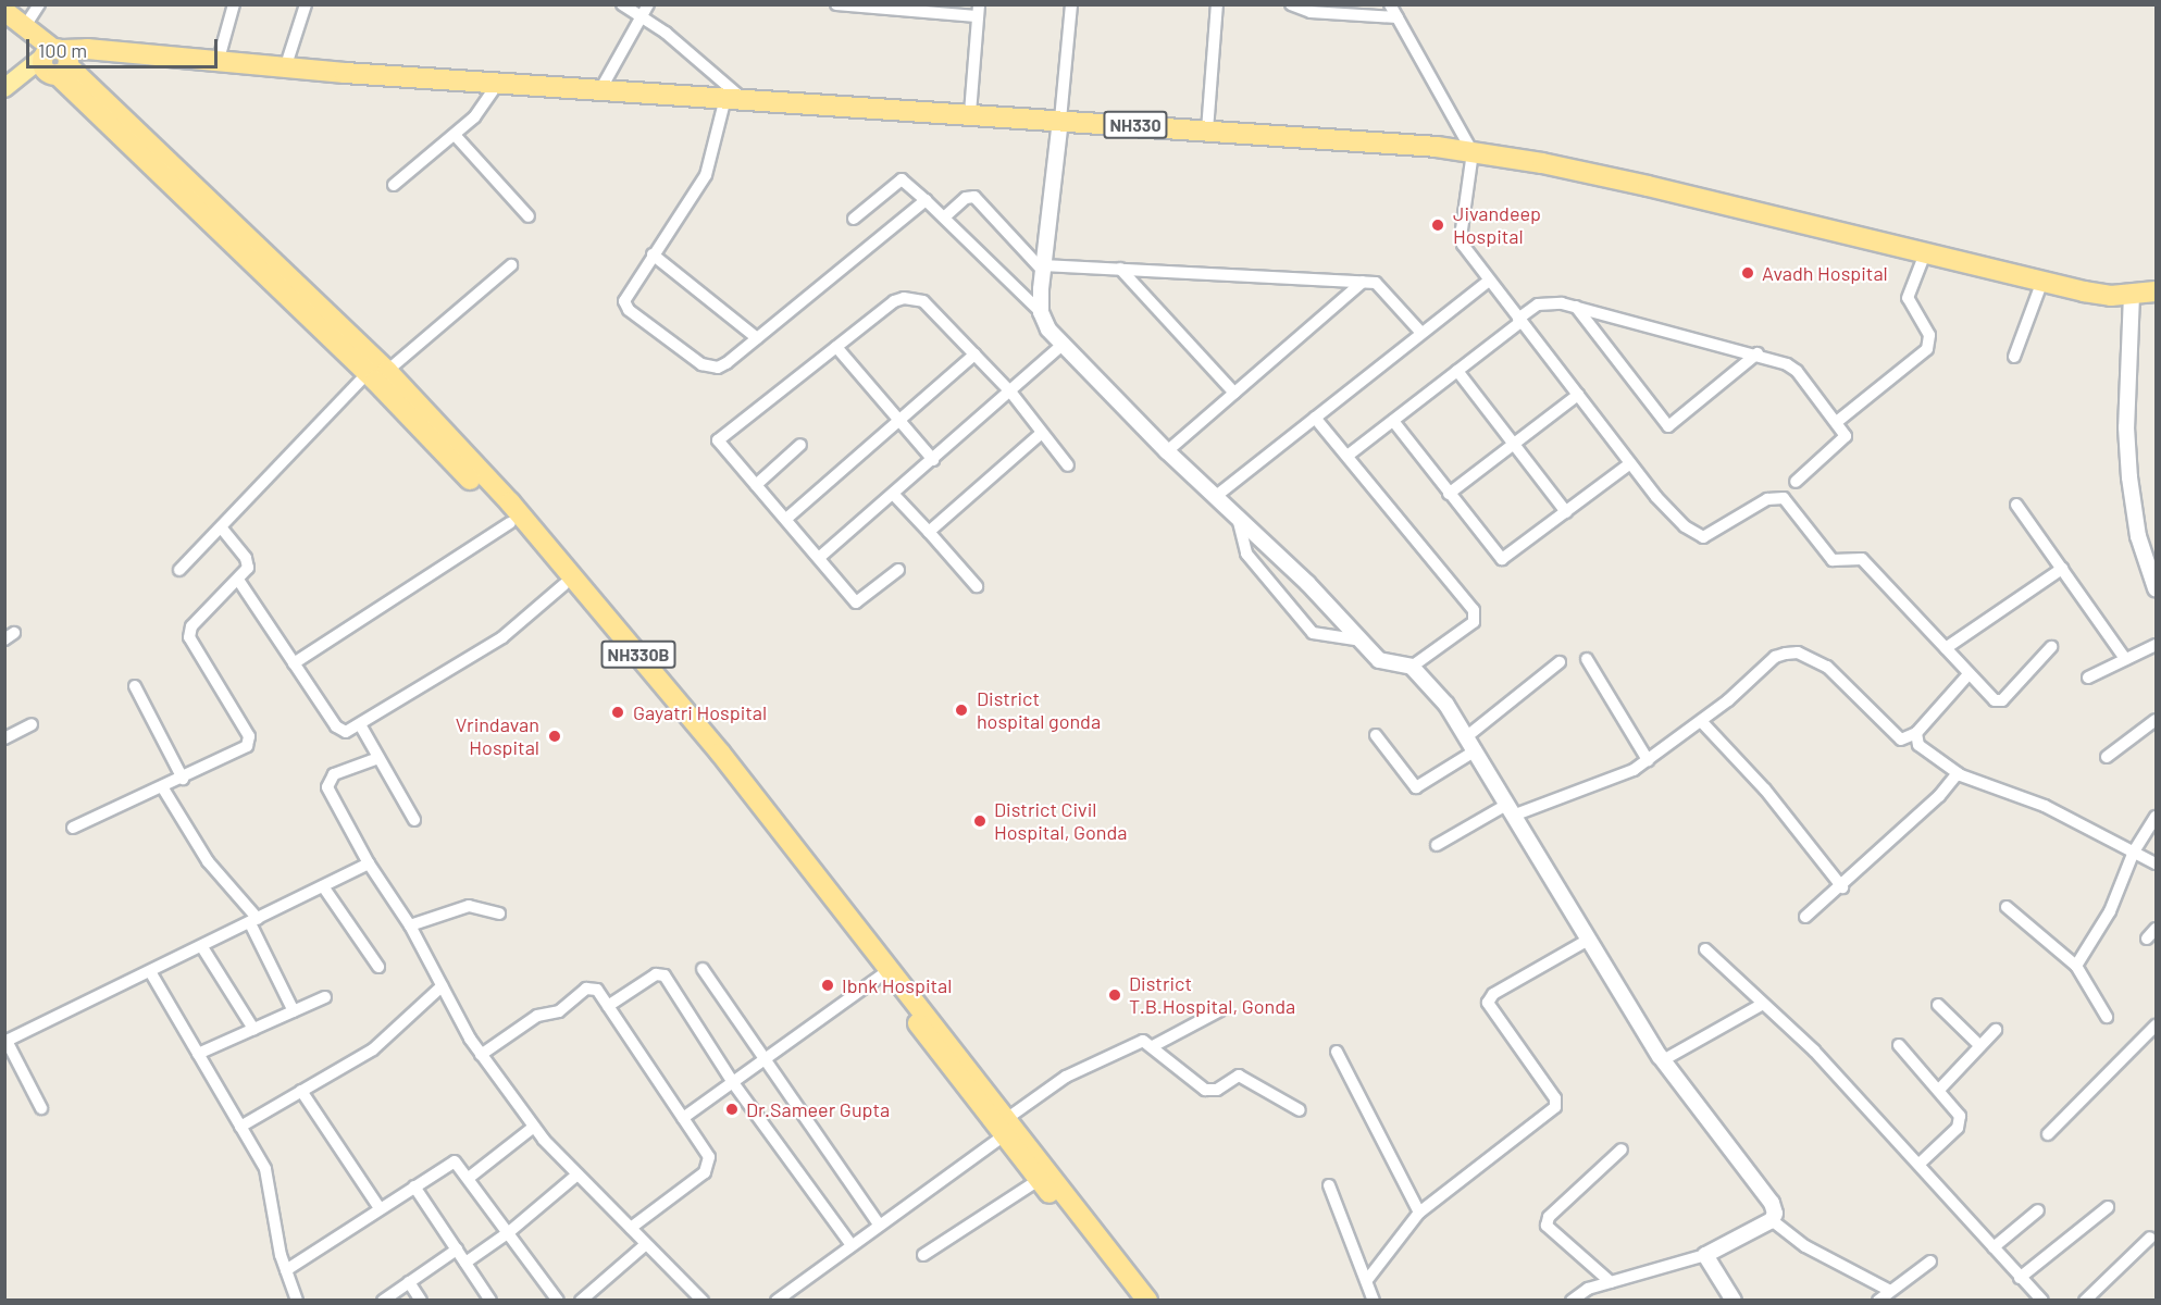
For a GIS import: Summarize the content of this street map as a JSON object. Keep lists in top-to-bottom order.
{
  "streets": {
    "highway": ["NH330", "NH330B"]
  },
  "crossings": [
    ["NH330", "NH330B"]
  ],
  "places": [
    "Jivandeep Hospital",
    "Avadh Hospital",
    "District hospital gonda",
    "Gayatri Hospital",
    "Vrindavan Hospital",
    "District Civil Hospital, Gonda",
    "Ibnk Hospital",
    "District T.B.Hospital, Gonda",
    "Dr.Sameer Gupta"
  ],
  "scale_bar": "100 m"
}
